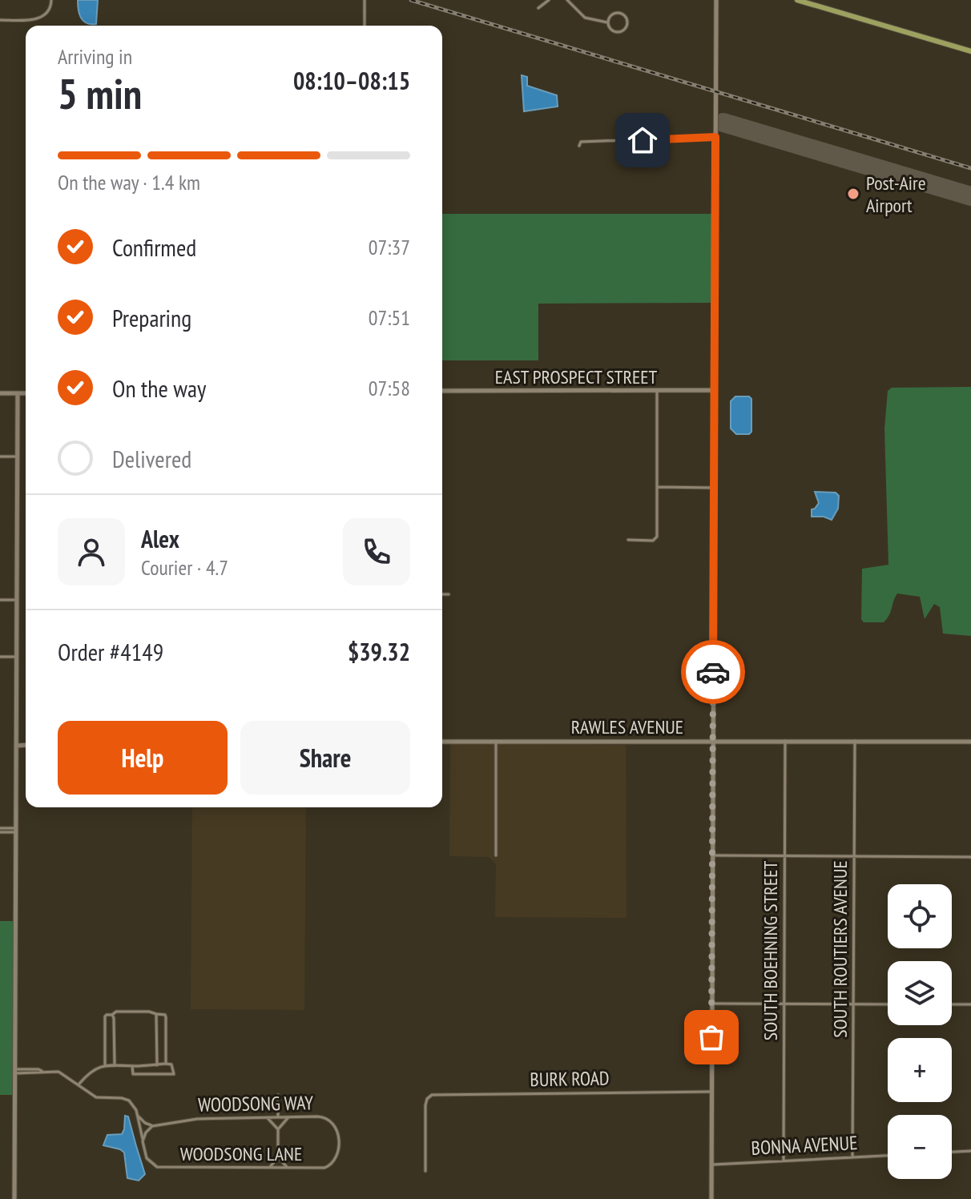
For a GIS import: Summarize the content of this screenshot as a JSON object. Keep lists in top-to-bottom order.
{
  "streets": {
    "main road": ["EAST PROSPECT STREET", "RAWLES AVENUE"],
    "street": [
      "SOUTH ROUTIERS AVENUE",
      "SOUTH BOEHNING STREET",
      "BURK ROAD",
      "WOODSONG WAY",
      "BONNA AVENUE",
      "WOODSONG LANE"
    ]
  },
  "crossings": [
    ["RAWLES AVENUE", "SOUTH ROUTIERS AVENUE"],
    ["RAWLES AVENUE", "SOUTH BOEHNING STREET"],
    ["SOUTH ROUTIERS AVENUE", "BONNA AVENUE"],
    ["SOUTH BOEHNING STREET", "BONNA AVENUE"],
    ["WOODSONG WAY", "WOODSONG LANE"]
  ],
  "places": ["Post-Aire Airport"],
  "page": {
    "heading": ["5 min", "Arriving in", "08:10–08:15"],
    "panel": [
      "Alex",
      "Courier · 4.7",
      "Order #4149",
      "$39.32"
    ],
    "bar": "On the way · 1.4 km",
    "list": [
      ["Confirmed", "07:37"],
      ["Preparing", "07:51"],
      ["On the way", "07:58"],
      "Delivered"
    ],
    "buttons": ["Help", "Share"],
    "map_buttons": ["+", "−"]
  }
}
